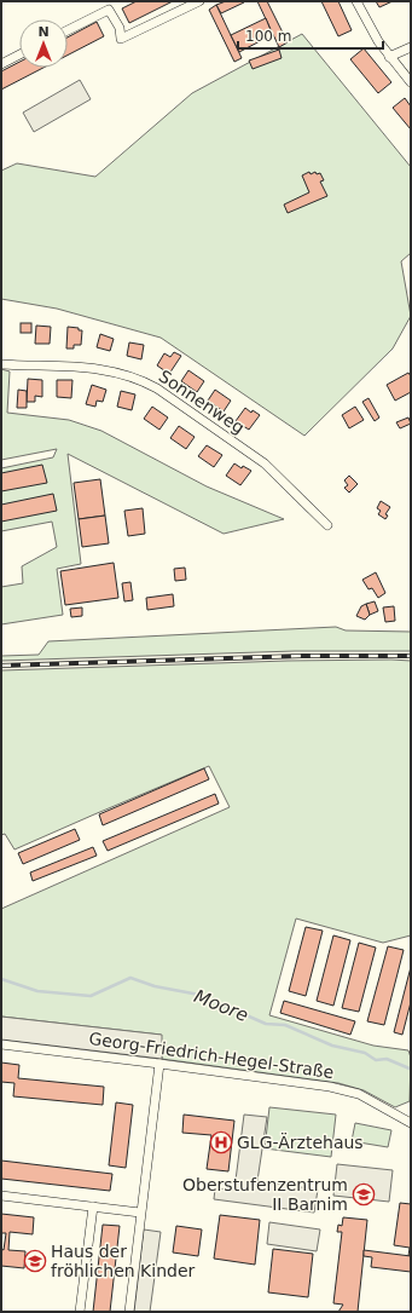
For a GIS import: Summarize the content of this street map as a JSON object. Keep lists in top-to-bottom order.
{
  "streets": {
    "street": ["Sonnenweg", "Georg-Friedrich-Hegel-Straße"]
  },
  "water": ["Moore"],
  "places": {
    "hospital": ["GLG-Ärztehaus"],
    "school or university": ["Oberstufenzentrum II Barnim", "Haus der fröhlichen Kinder"]
  },
  "scale_bar": "100 m",
  "north": "top"
}
